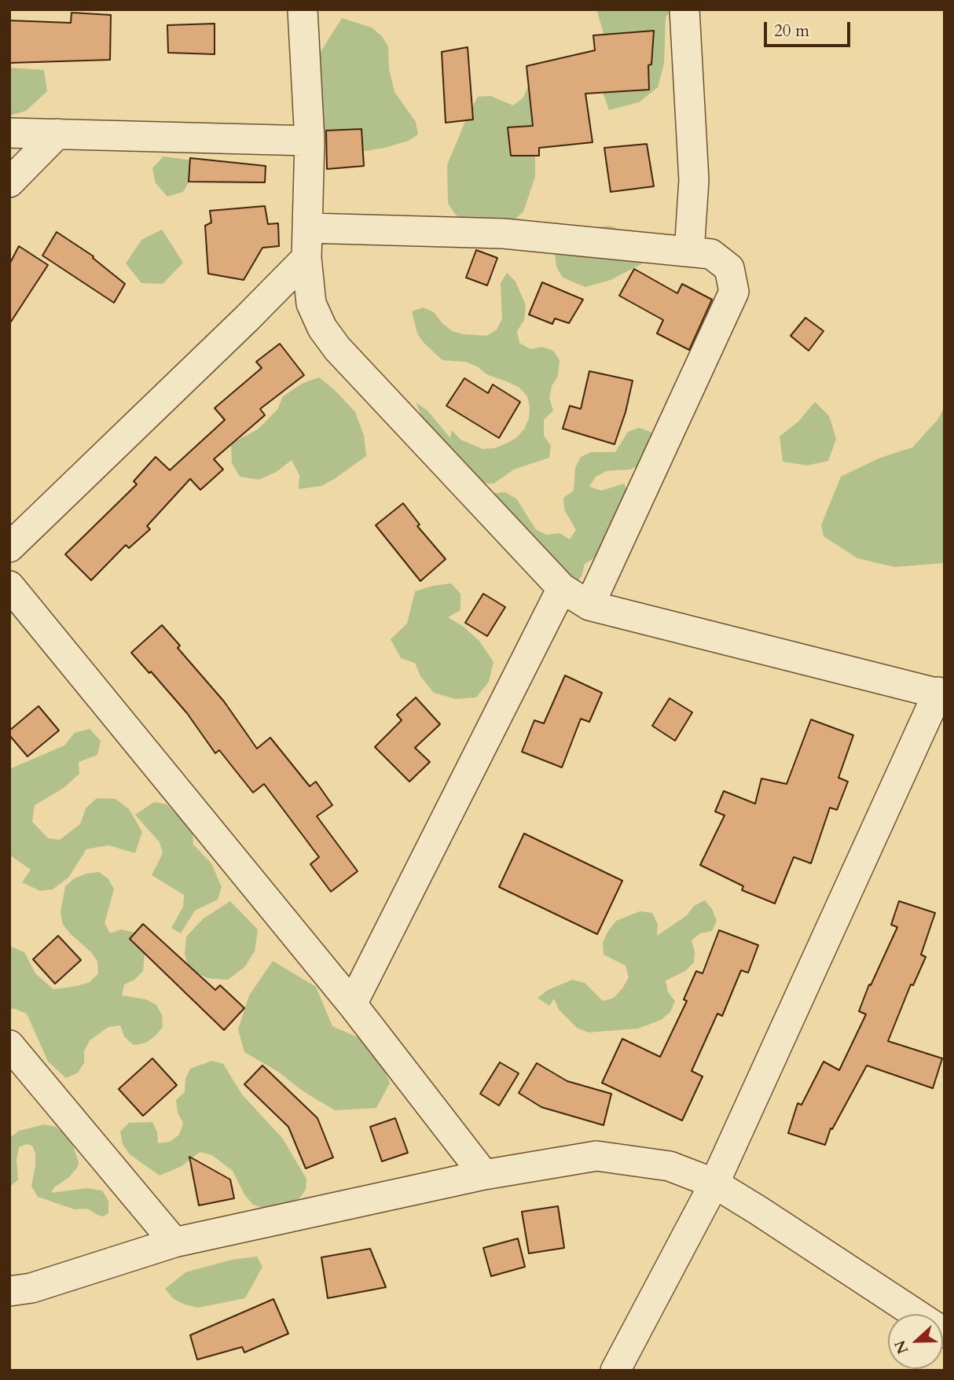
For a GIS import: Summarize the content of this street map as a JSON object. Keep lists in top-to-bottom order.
{
  "scale_bar": "20 m",
  "north": "left"
}
